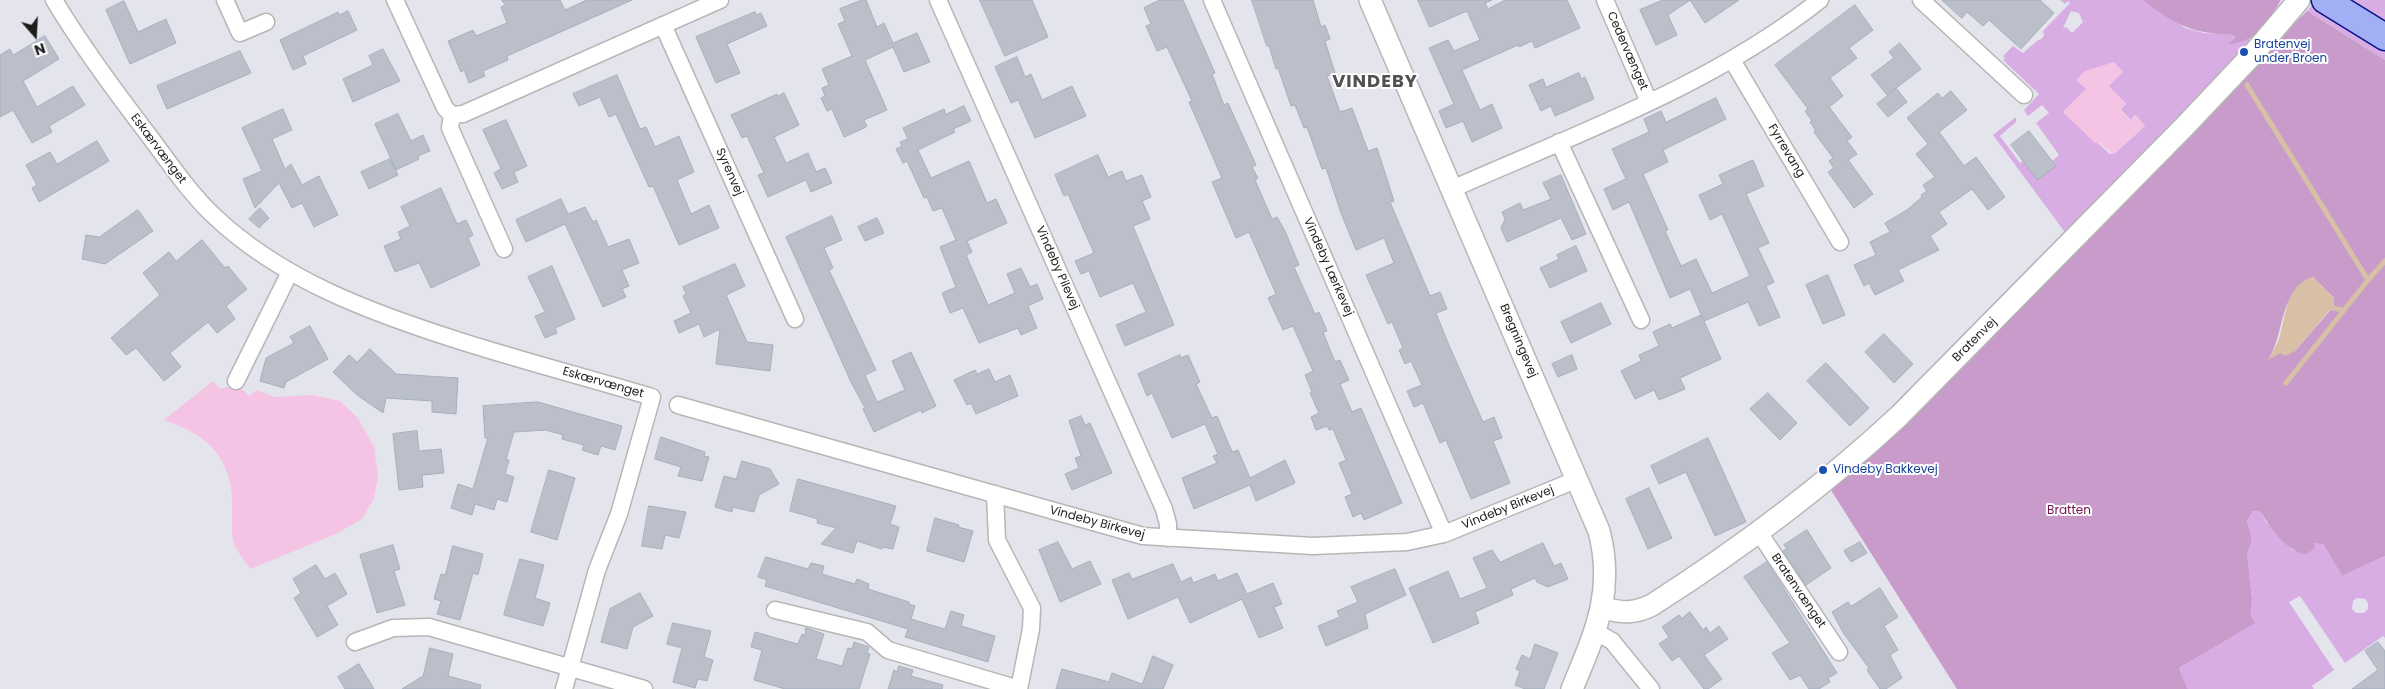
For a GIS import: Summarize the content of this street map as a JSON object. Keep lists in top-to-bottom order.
{
  "streets": {
    "street": [
      "Cedervænget",
      "Eskærvænget",
      "Fyrrevang",
      "Syrenvej",
      "Vindeby Lærkevej",
      "Vindeby Pilevej",
      "Bratenvej",
      "Bregningevej",
      "Vindeby Birkevej",
      "Bratenvænget"
    ]
  },
  "crossings": [
    ["Vindeby Lærkevej", "Vindeby Birkevej"],
    ["Vindeby Pilevej", "Vindeby Birkevej"],
    ["Bratenvej", "Bregningevej"],
    ["Bratenvej", "Bratenvænget"],
    ["Bregningevej", "Vindeby Birkevej"]
  ],
  "districts": ["VINDEBY"],
  "parks": ["Bratten"],
  "places": ["Bratenvej under Broen", "Vindeby Bakkevej"],
  "north": "bottom"
}
